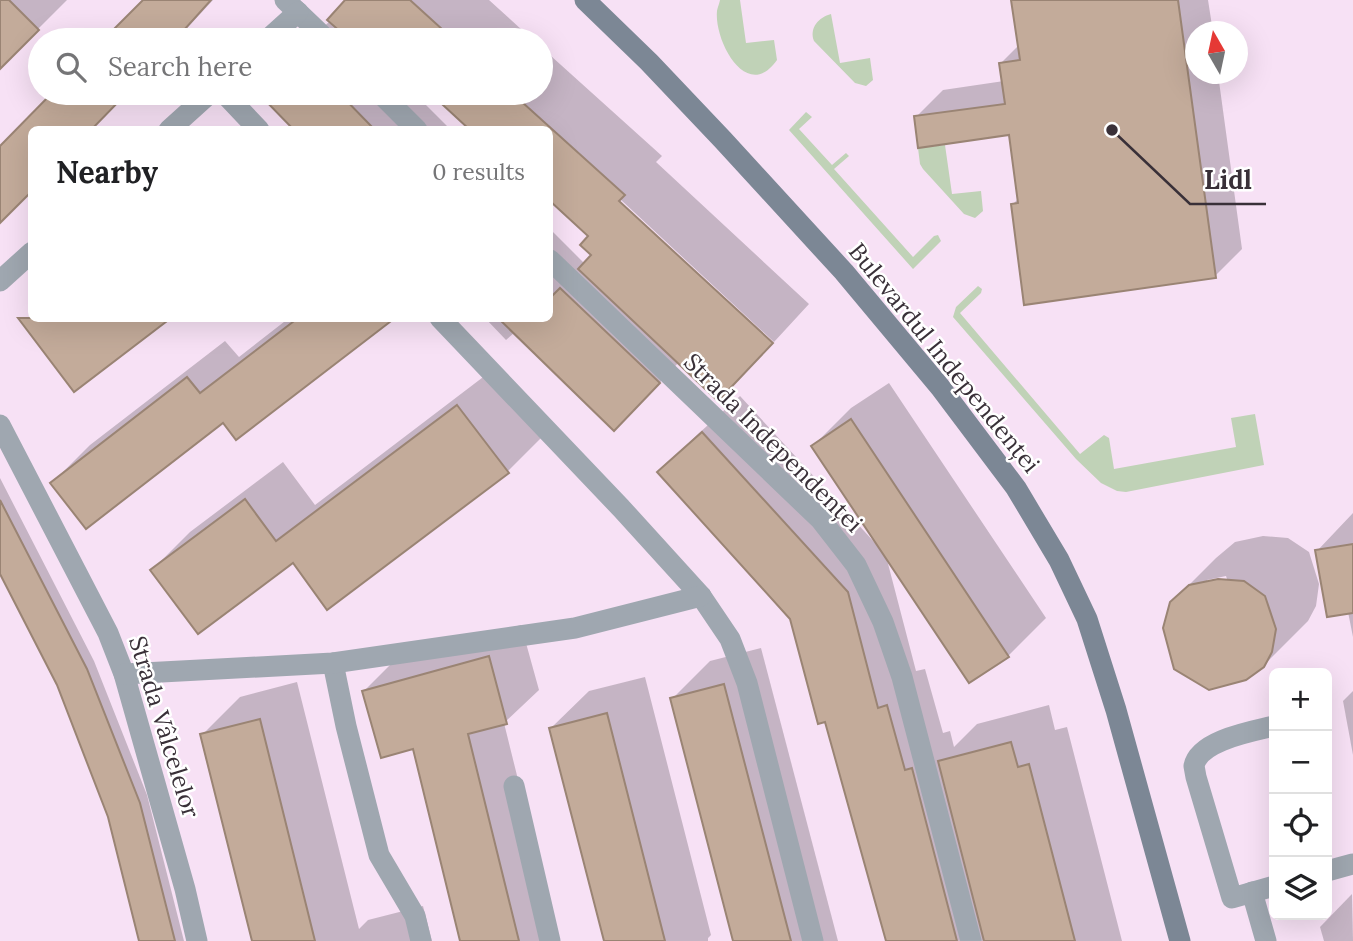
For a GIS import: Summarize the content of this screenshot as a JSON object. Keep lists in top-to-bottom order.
{
  "streets": {
    "main road": ["Bulevardul Independenței"],
    "street": ["Strada Independenței", "Strada Vâlcelelor"]
  },
  "places": ["Lidl"],
  "north": "top",
  "page": {
    "search": "Search here",
    "heading": ["Nearby", "0 results"],
    "map_buttons": ["+", "−"]
  }
}
